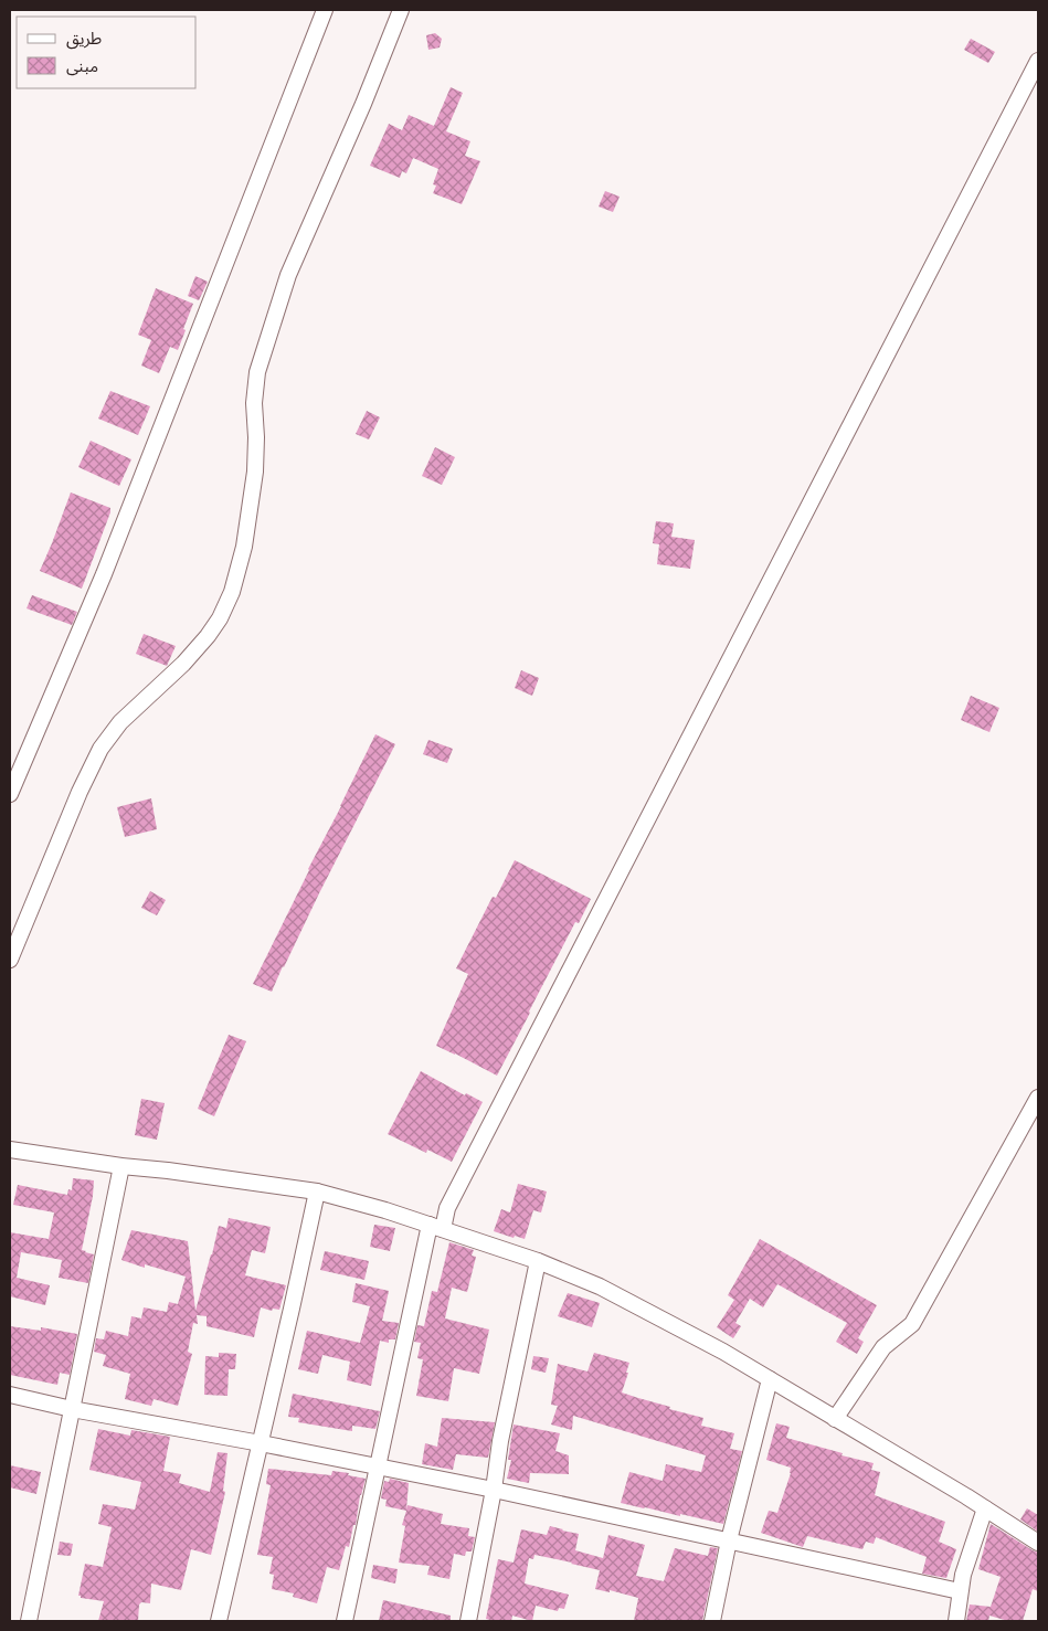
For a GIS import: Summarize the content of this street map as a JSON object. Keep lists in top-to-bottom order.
{
  "legend": ["طريق", "مبنى"]
}
